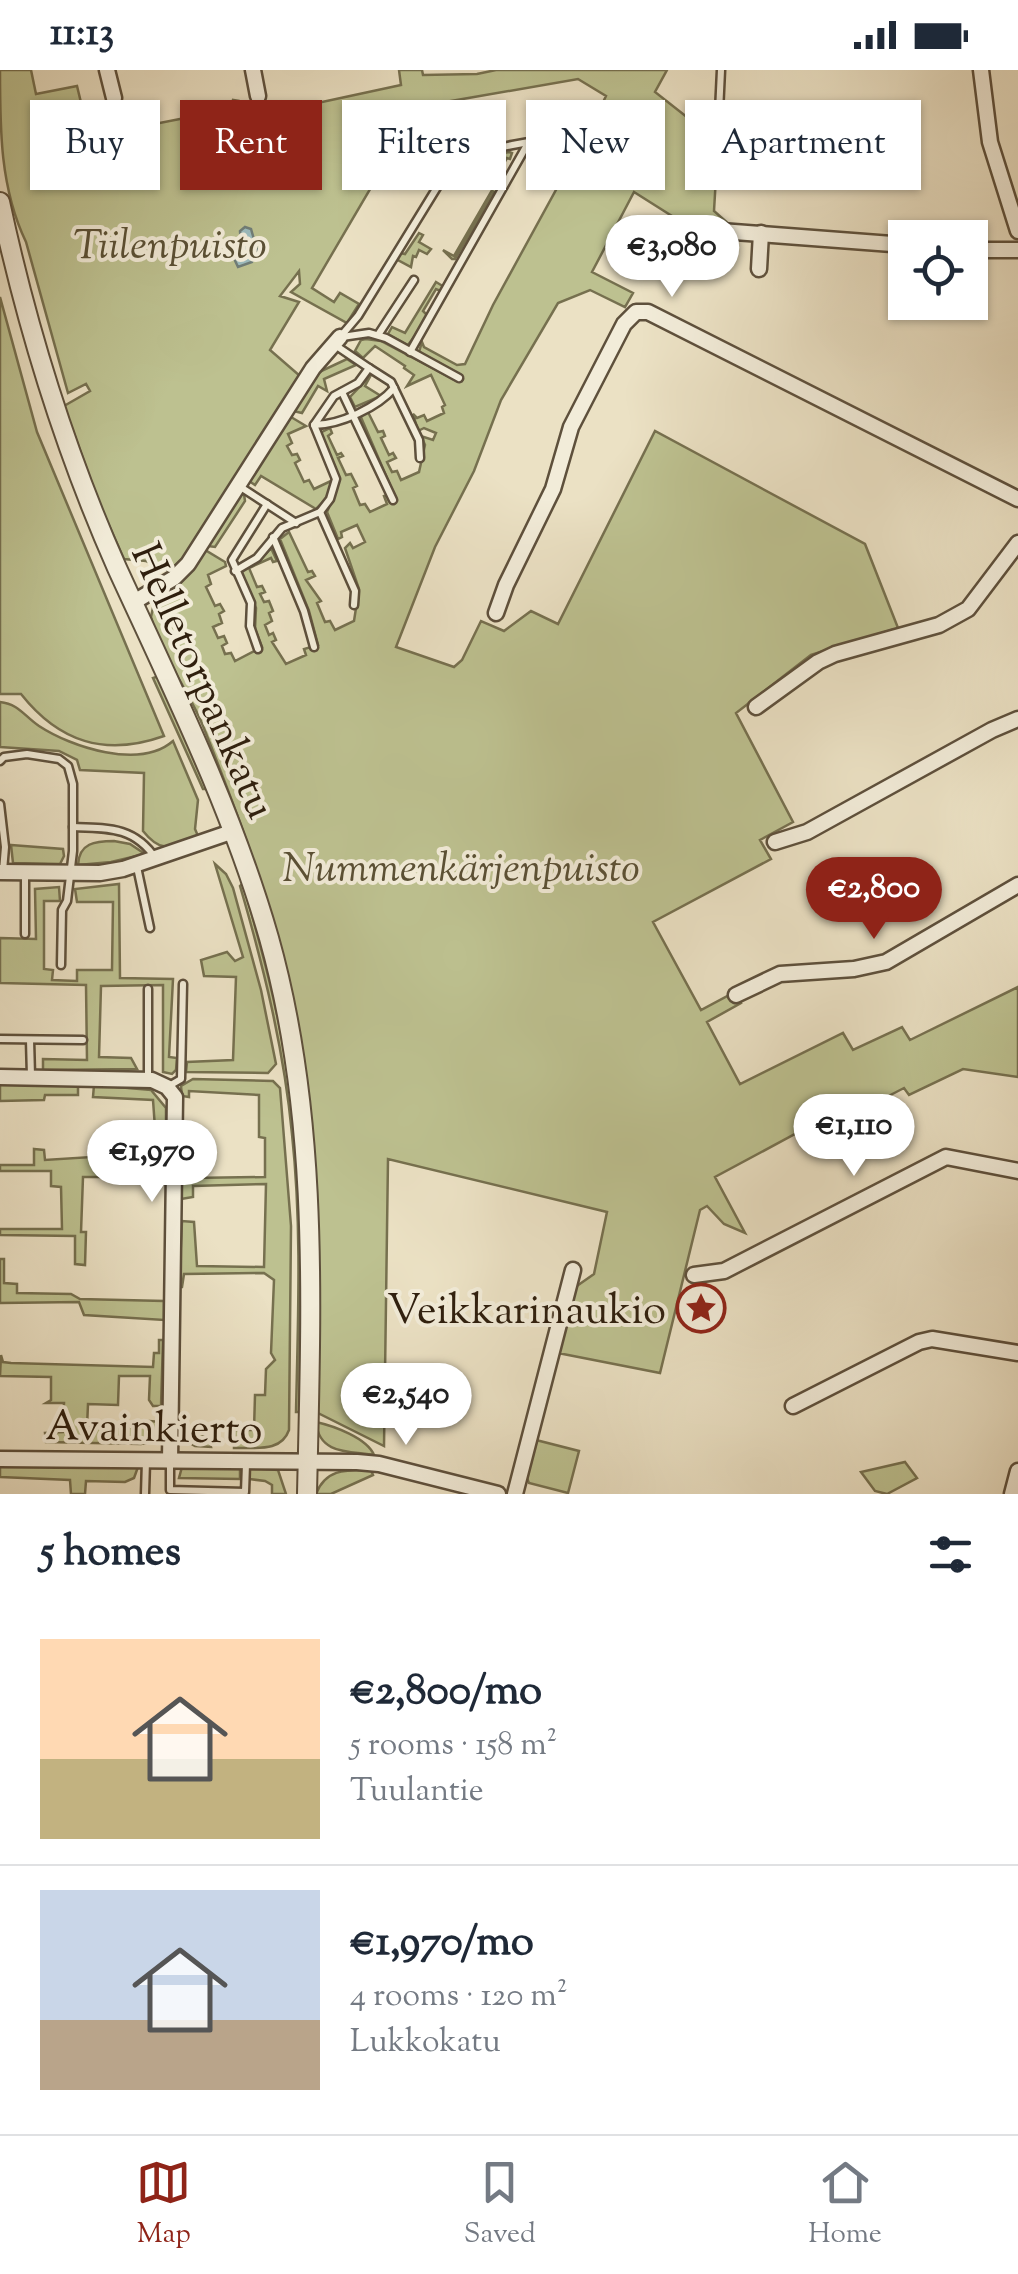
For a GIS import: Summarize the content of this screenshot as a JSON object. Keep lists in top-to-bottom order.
{
  "streets": {
    "street": ["Helletorpankatu", "Avainkierto"]
  },
  "crossings": [
    ["Helletorpankatu", "Avainkierto"]
  ],
  "parks": ["Tiilenpuisto", "Nummenkärjenpuisto"],
  "places": {
    "place": ["Veikkarinaukio"]
  },
  "page": {
    "status": "11:13",
    "chip": [
      "Buy",
      "Rent",
      "Filters",
      "New",
      "Apartment"
    ],
    "price": [
      "€3,080",
      "€2,800",
      "€1,110",
      "€1,970",
      "€2,540"
    ],
    "heading": "5 homes",
    "list": [
      {
        "name": "€2,800/mo",
        "note": "5 rooms · 158 m² · Tuulantie"
      },
      {
        "name": "€1,970/mo",
        "note": "4 rooms · 120 m² · Lukkokatu"
      }
    ],
    "tabs": ["Map", "Saved", "Home"]
  }
}
